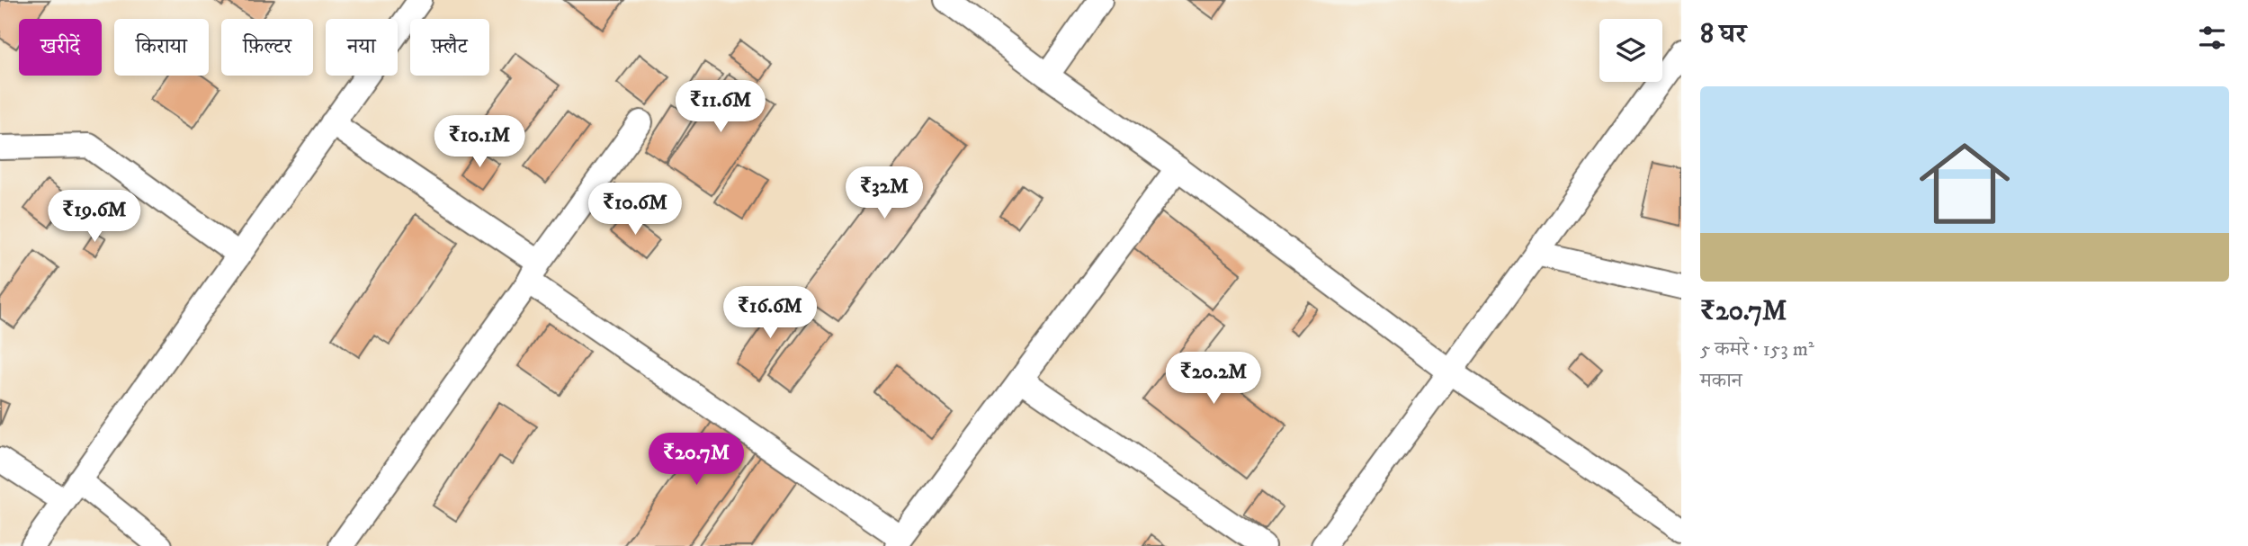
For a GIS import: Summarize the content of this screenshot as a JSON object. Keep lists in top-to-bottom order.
{
  "page": {
    "heading": "8 घर",
    "chip": [
      "खरीदें",
      "किराया",
      "फ़िल्टर",
      "नया",
      "फ़्लैट"
    ],
    "list": [
      {
        "name": "₹20.7M",
        "note": "5 कमरे · 153 m² · मकान"
      }
    ],
    "price": [
      "₹11.6M",
      "₹10.1M",
      "₹32M",
      "₹10.6M",
      "₹19.6M",
      "₹16.6M",
      "₹20.2M",
      "₹20.7M"
    ]
  }
}
